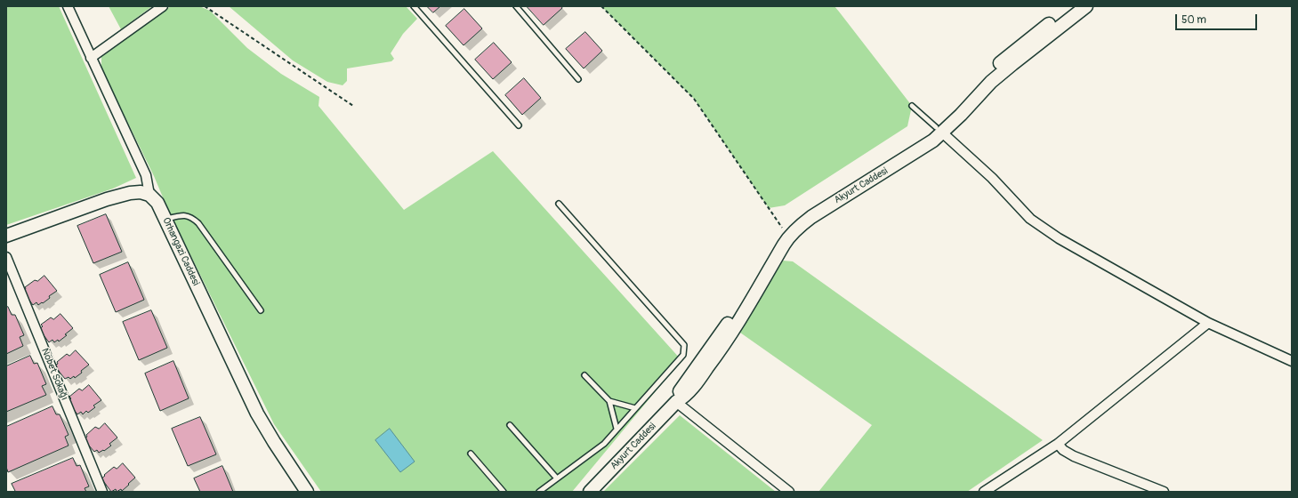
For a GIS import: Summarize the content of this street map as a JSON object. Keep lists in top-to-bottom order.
{
  "streets": {
    "street": ["Akyurt Caddesi", "Orhangazi Caddesi", "Nöbet Sokağı"]
  },
  "scale_bar": "50 m"
}
